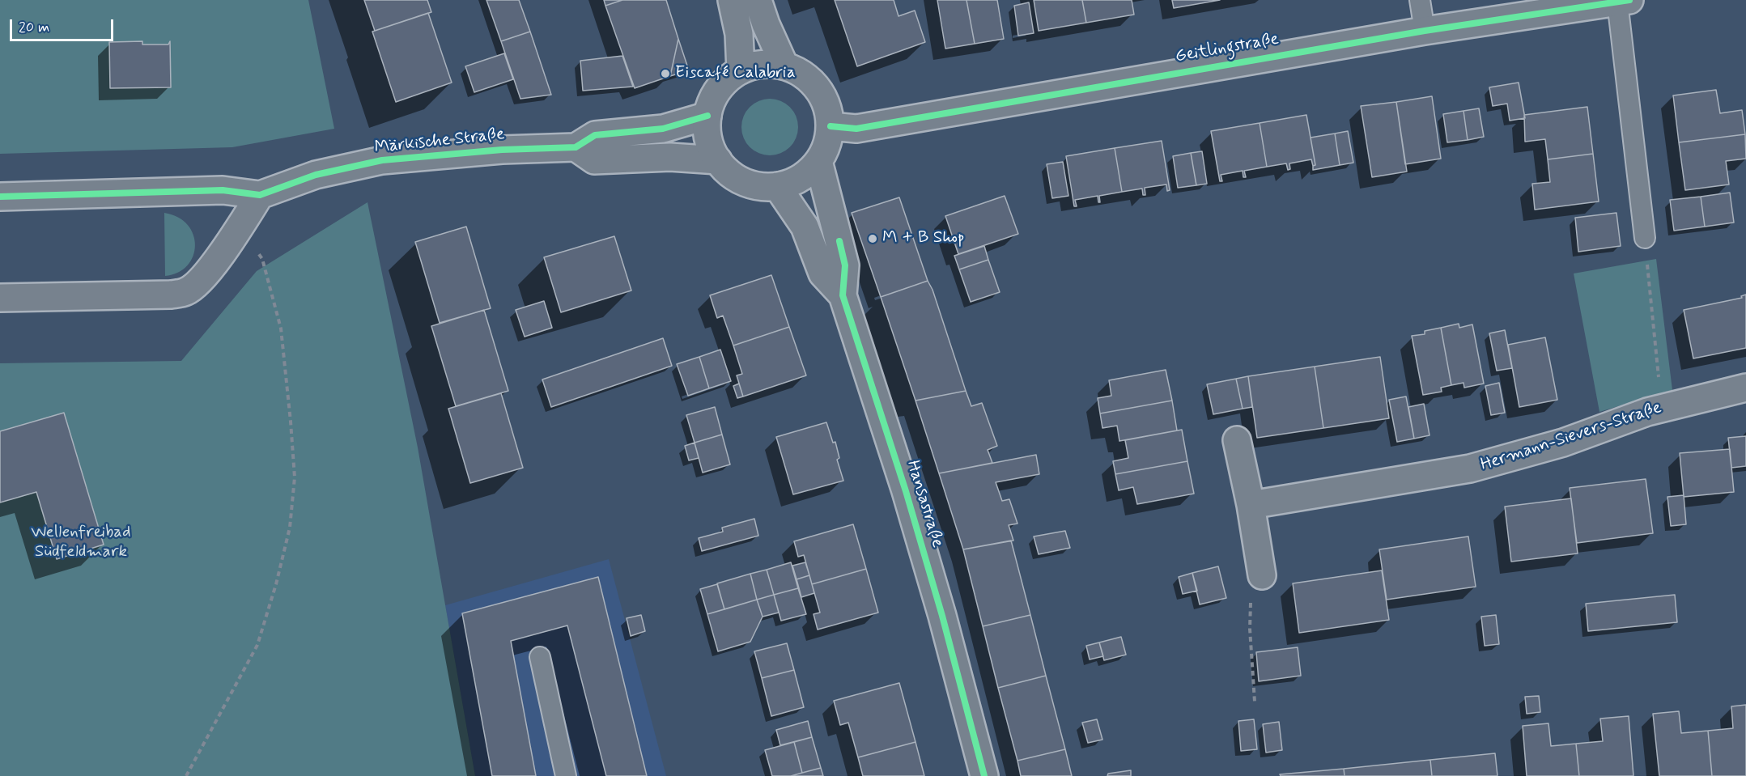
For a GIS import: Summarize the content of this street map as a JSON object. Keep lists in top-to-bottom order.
{
  "streets": {
    "street": [
      "Geitlingstraße",
      "Märkische Straße",
      "Hermann-Sievers-Straße",
      "Hansastraße"
    ]
  },
  "crossings": [
    ["Geitlingstraße", "Märkische Straße"],
    ["Geitlingstraße", "Hansastraße"],
    ["Märkische Straße", "Hansastraße"]
  ],
  "parks": ["Wellenfreibad Südfeldmark"],
  "places": ["Eiscafé Calabria", "M + B Shop"],
  "scale_bar": "20 m"
}
